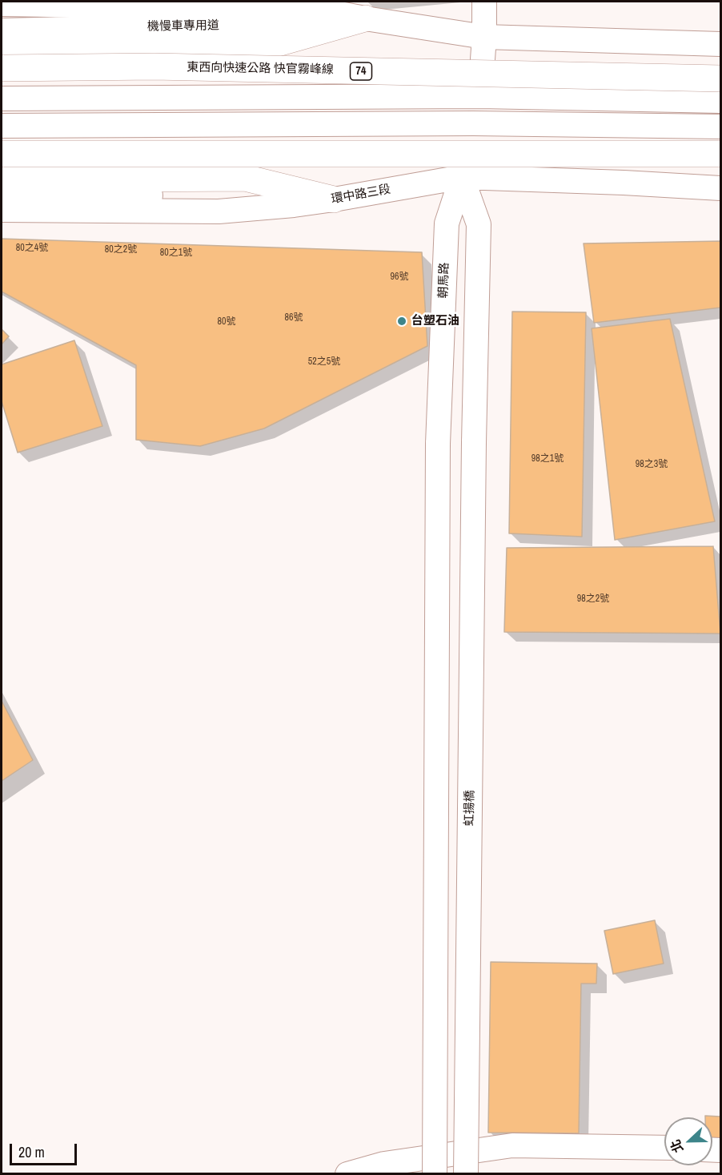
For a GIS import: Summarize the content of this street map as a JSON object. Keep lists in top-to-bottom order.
{
  "streets": {
    "highway": ["東西向快速公路 快官霧峰線", "74"],
    "street": [
      "機慢車專用道",
      "環中路三段",
      "朝馬路",
      "虹揚橋"
    ]
  },
  "crossings": [
    ["環中路三段", "朝馬路"],
    ["環中路三段", "虹揚橋"],
    ["朝馬路", "虹揚橋"]
  ],
  "places": ["台塑石油"],
  "house_numbers": [
    "80之4號",
    "80之2號",
    "80之1號",
    "96號",
    "86號",
    "80號",
    "52之5號",
    "98之1號",
    "98之3號",
    "98之2號"
  ],
  "scale_bar": "20 m",
  "north": "left"
}
